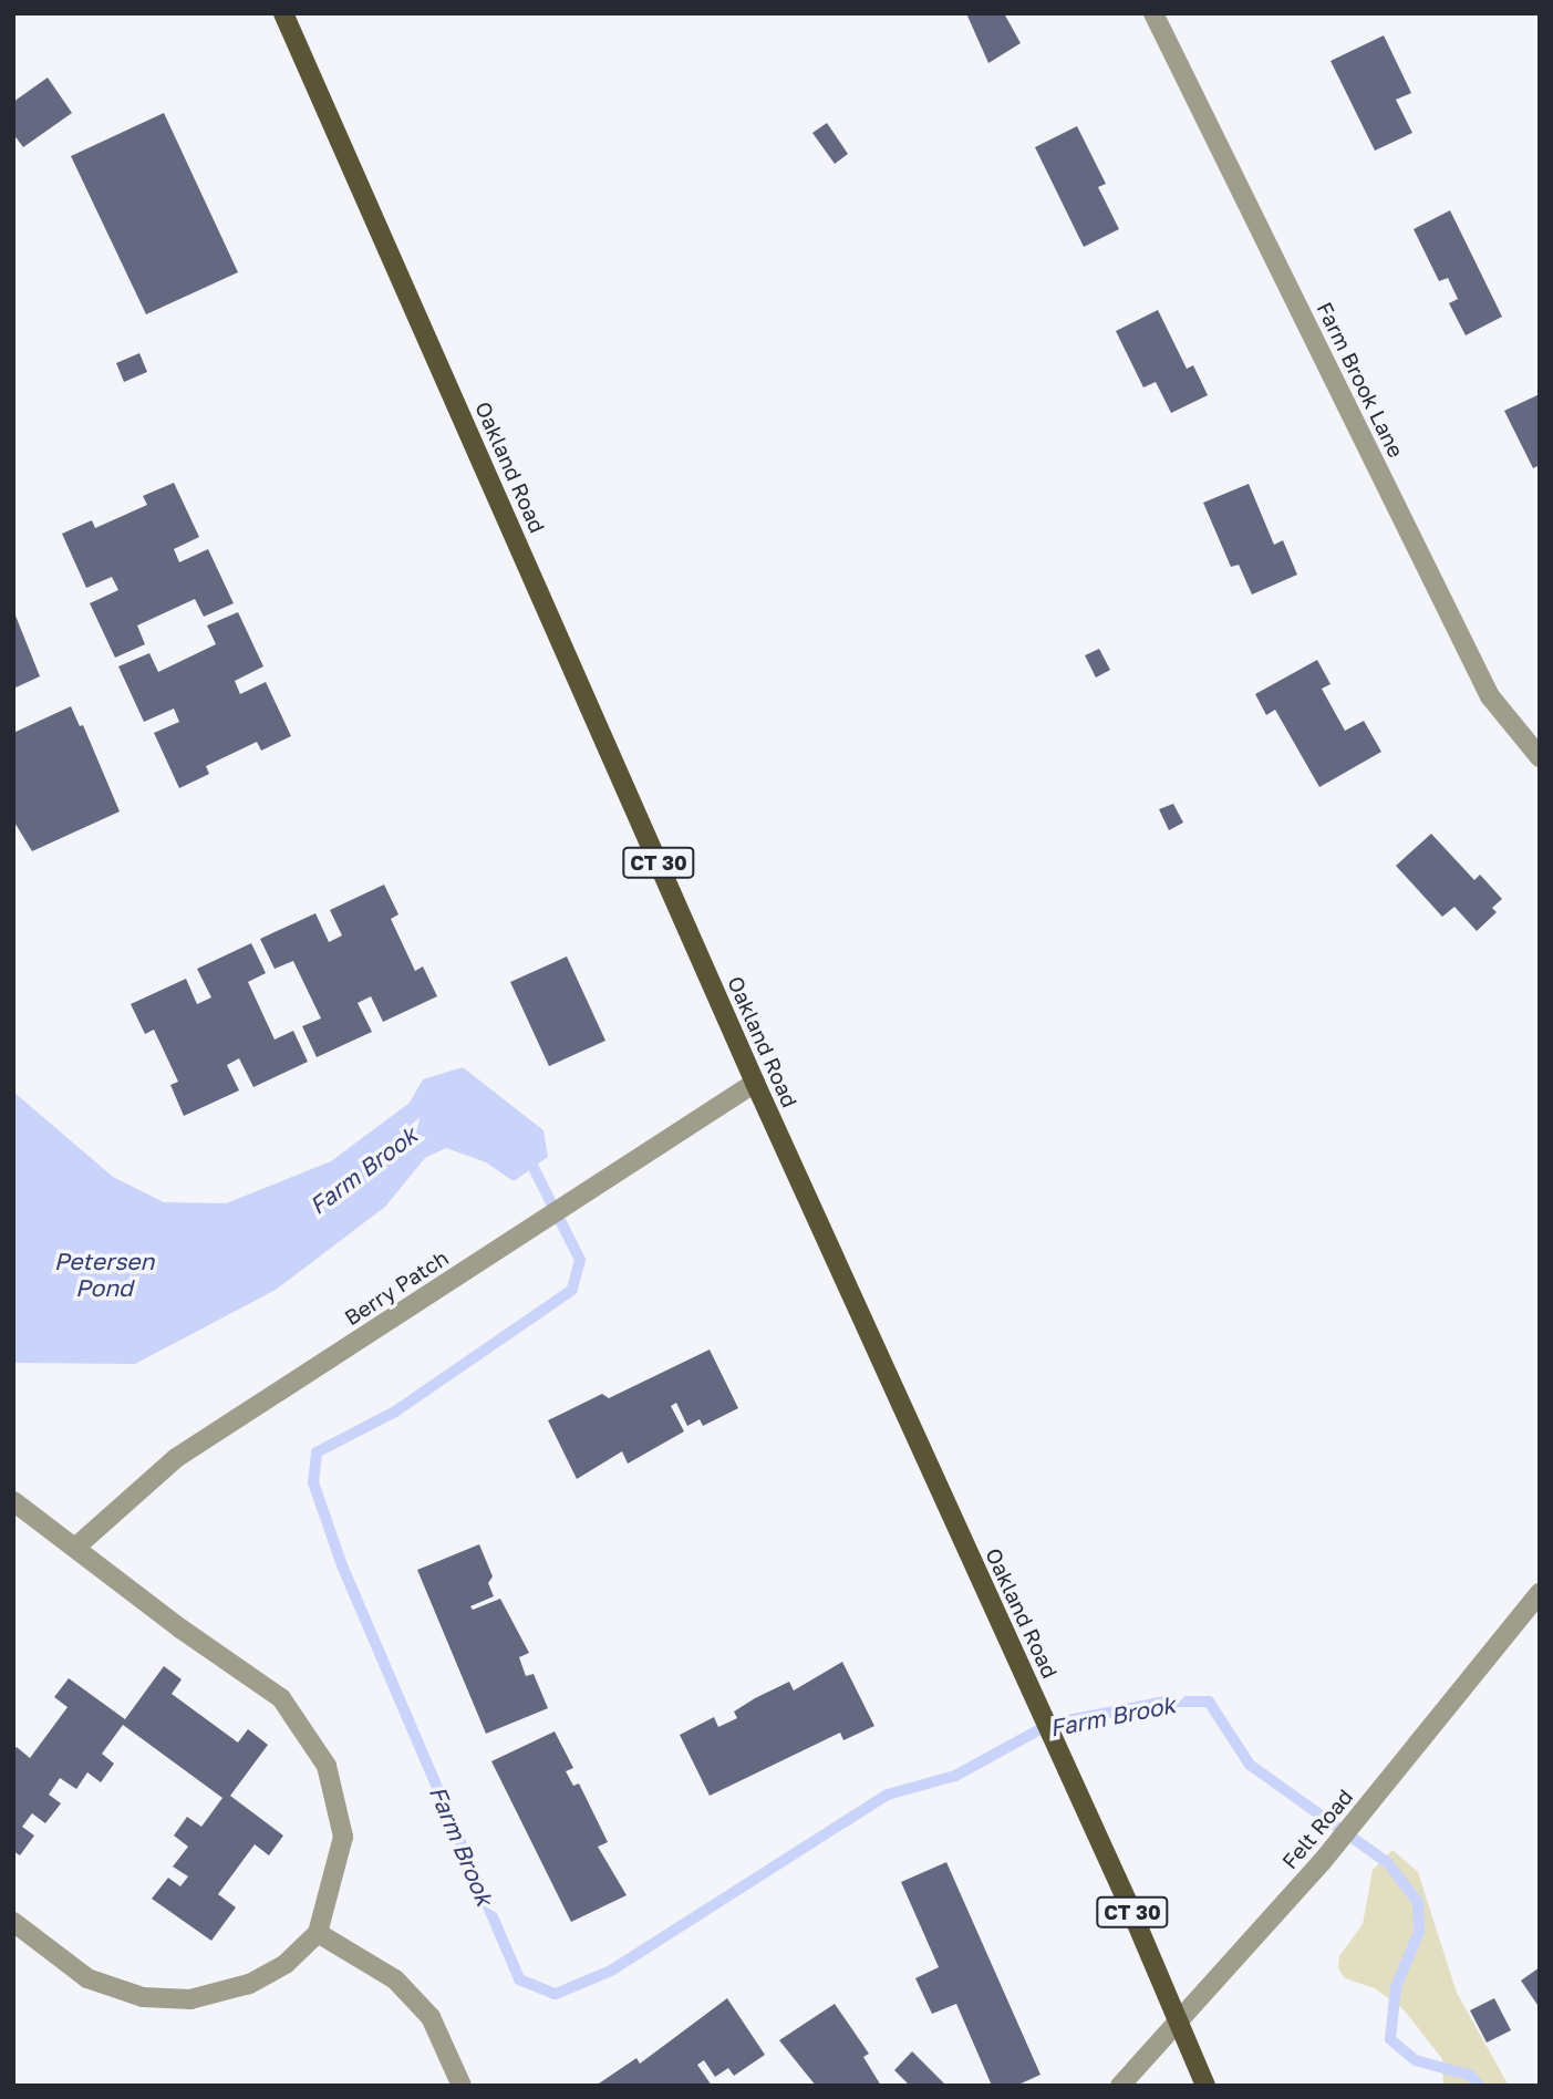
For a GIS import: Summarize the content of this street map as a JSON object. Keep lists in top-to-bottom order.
{
  "streets": {
    "main road": ["Oakland Road", "CT 30"],
    "street": ["Farm Brook Lane", "Berry Patch", "Felt Road"]
  },
  "crossings": [
    ["Oakland Road", "Berry Patch"],
    ["Oakland Road", "Felt Road"]
  ],
  "water": ["Farm Brook", "Petersen Pond"]
}
